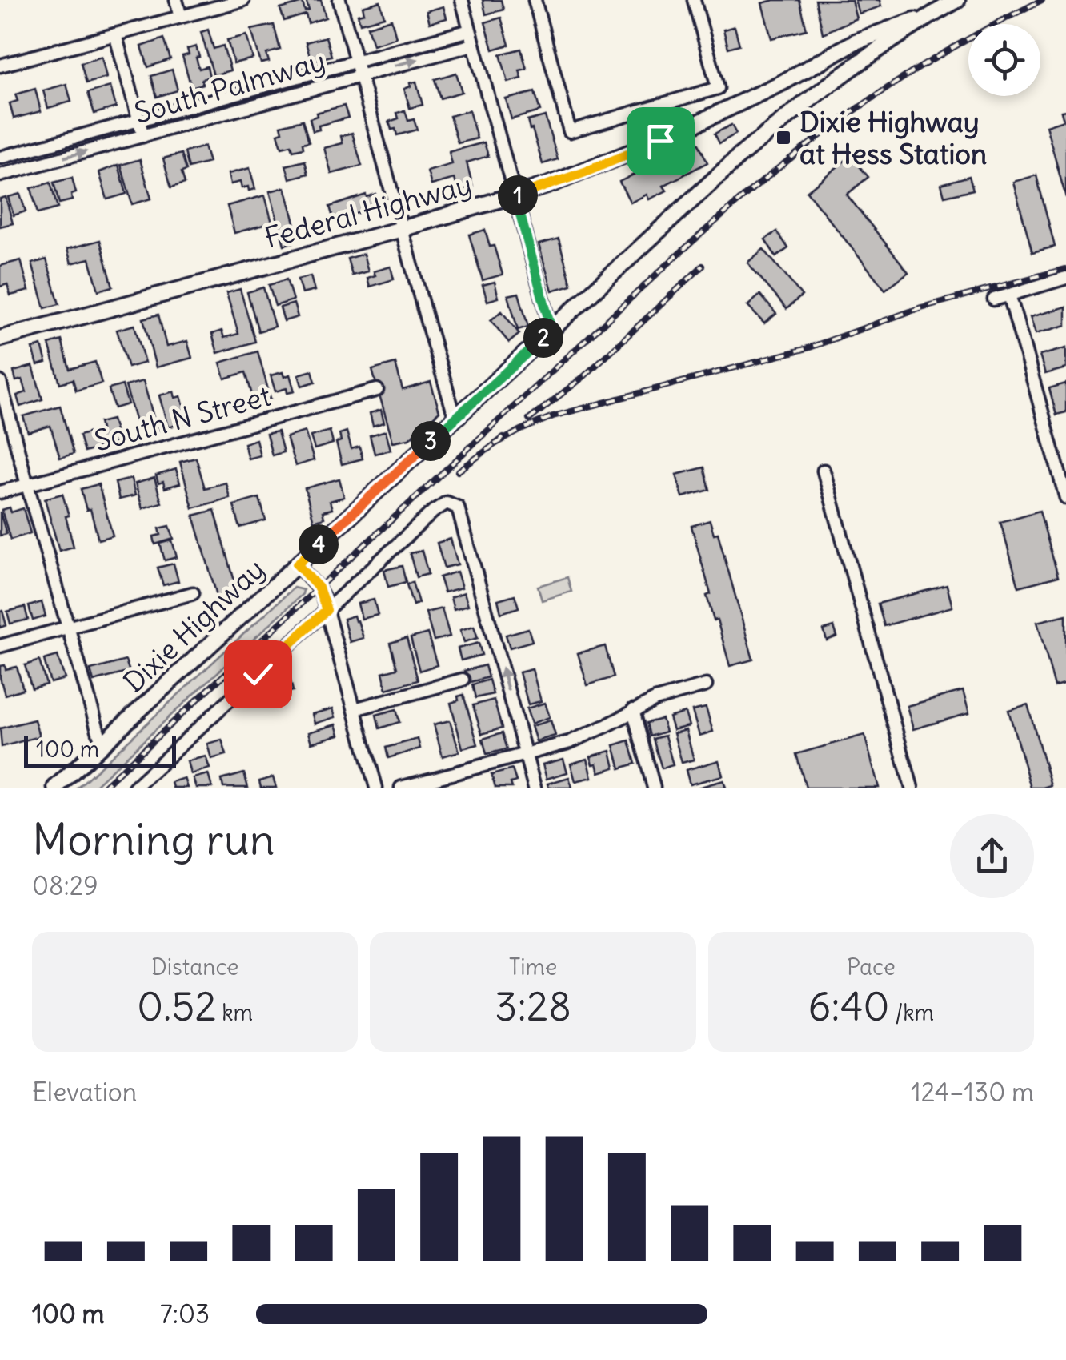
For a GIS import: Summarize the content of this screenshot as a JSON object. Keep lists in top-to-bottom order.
{
  "streets": {
    "main road": ["Federal Highway", "Dixie Highway"],
    "street": ["South Palmway", "South N Street"]
  },
  "crossings": [
    ["Federal Highway", "Dixie Highway"]
  ],
  "places": {
    "transit": ["Dixie Highway at Hess Station"]
  },
  "scale_bar": "100 m",
  "page": {
    "pins": [
      "1",
      "2",
      "3",
      "4"
    ],
    "scale": "100 m",
    "heading": ["Morning run", "08:29"],
    "stats": [
      ["Distance", "0.52 km"],
      ["Time", "3:28"],
      ["Pace", "6:40 /km"]
    ],
    "chart": ["Elevation", "124–130 m"],
    "list": [
      {
        "name": "100 m",
        "note": "7:03"
      }
    ]
  }
}
